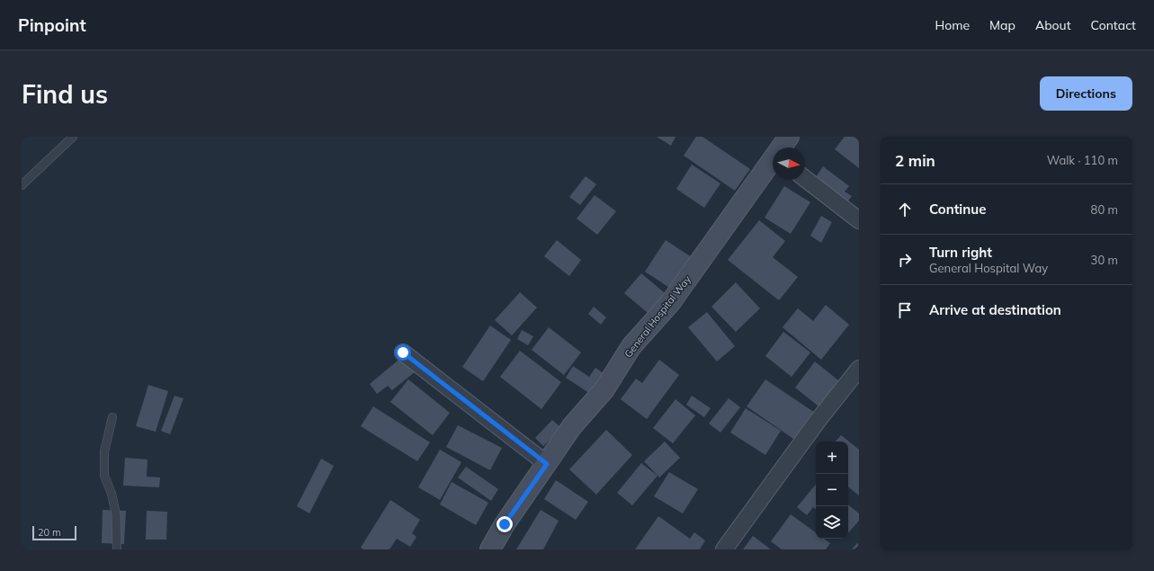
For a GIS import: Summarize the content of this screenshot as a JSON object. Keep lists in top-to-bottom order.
{
  "streets": {
    "main road": ["General Hospital Way"]
  },
  "scale_bar": "20 m",
  "north": "right",
  "page": {
    "header": "Pinpoint",
    "nav": [
      "Home",
      "Map",
      "About",
      "Contact"
    ],
    "buttons": "Directions",
    "title": "Find us",
    "heading": ["2 min", "Walk · 110 m"],
    "list": [
      ["Continue", "80 m"],
      ["Turn right", "General Hospital Way", "30 m"],
      "Arrive at destination"
    ],
    "map_buttons": ["+", "−"],
    "scale": "20 m"
  }
}
